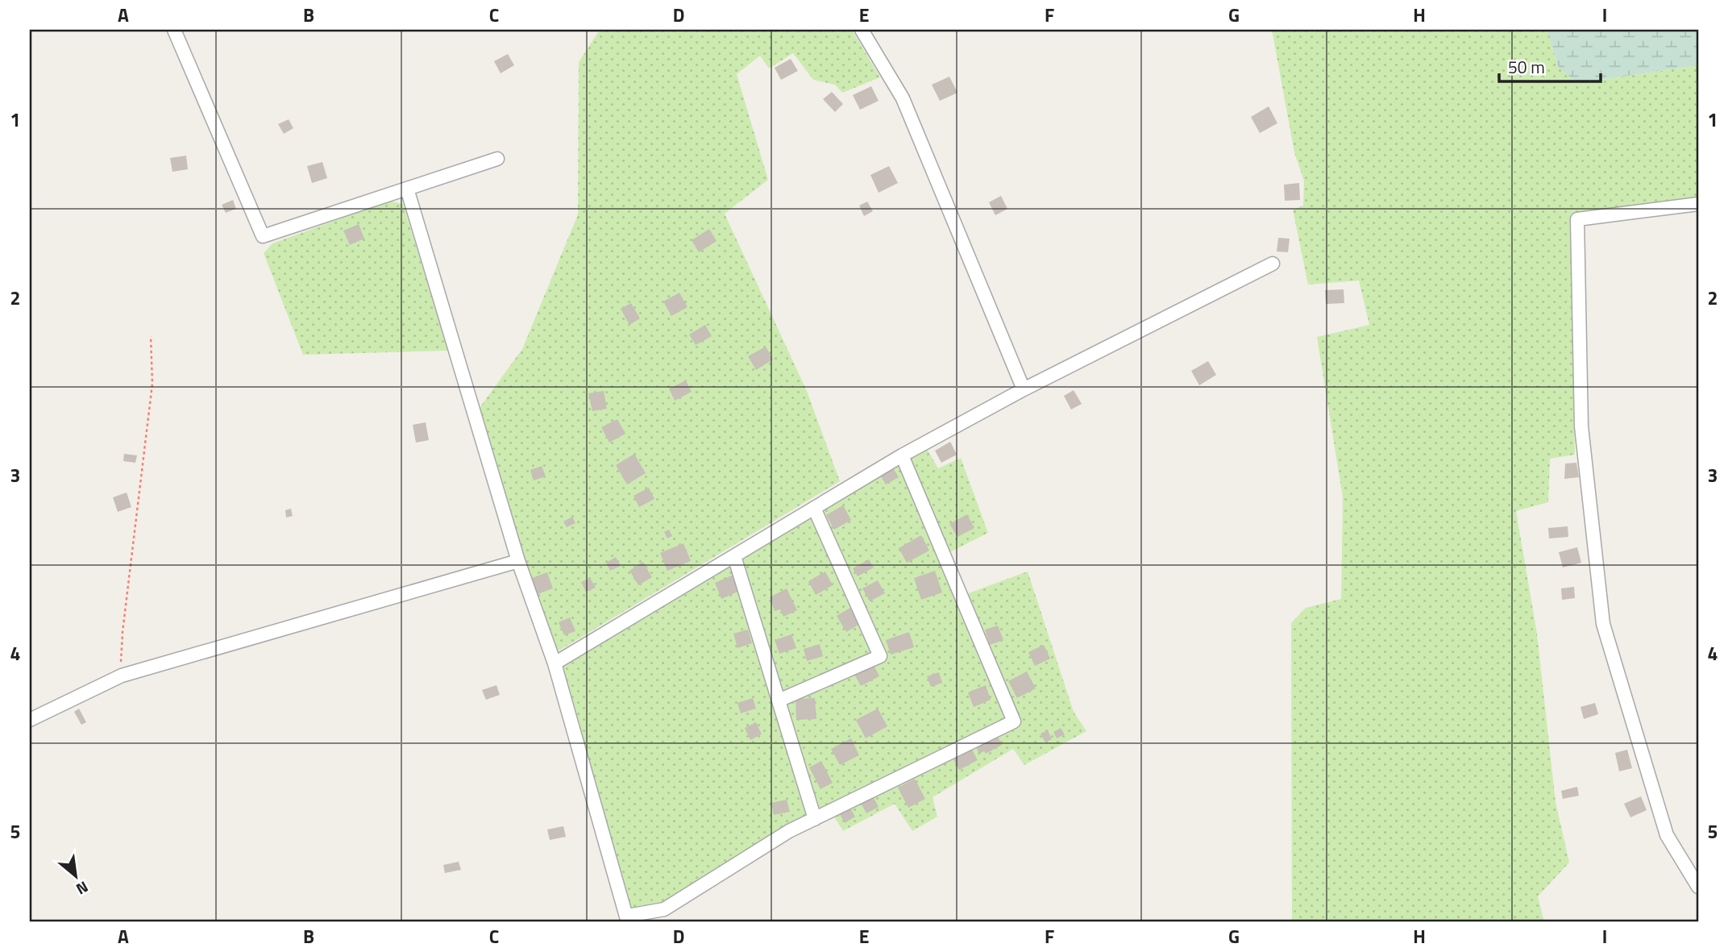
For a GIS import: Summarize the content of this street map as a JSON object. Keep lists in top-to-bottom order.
{
  "scale_bar": "50 m",
  "north": "bottom right",
  "grid": {
    "columns": [
      "A",
      "B",
      "C",
      "D",
      "E",
      "F",
      "G",
      "H",
      "I"
    ],
    "rows": [
      "1",
      "2",
      "3",
      "4",
      "5"
    ]
  }
}
